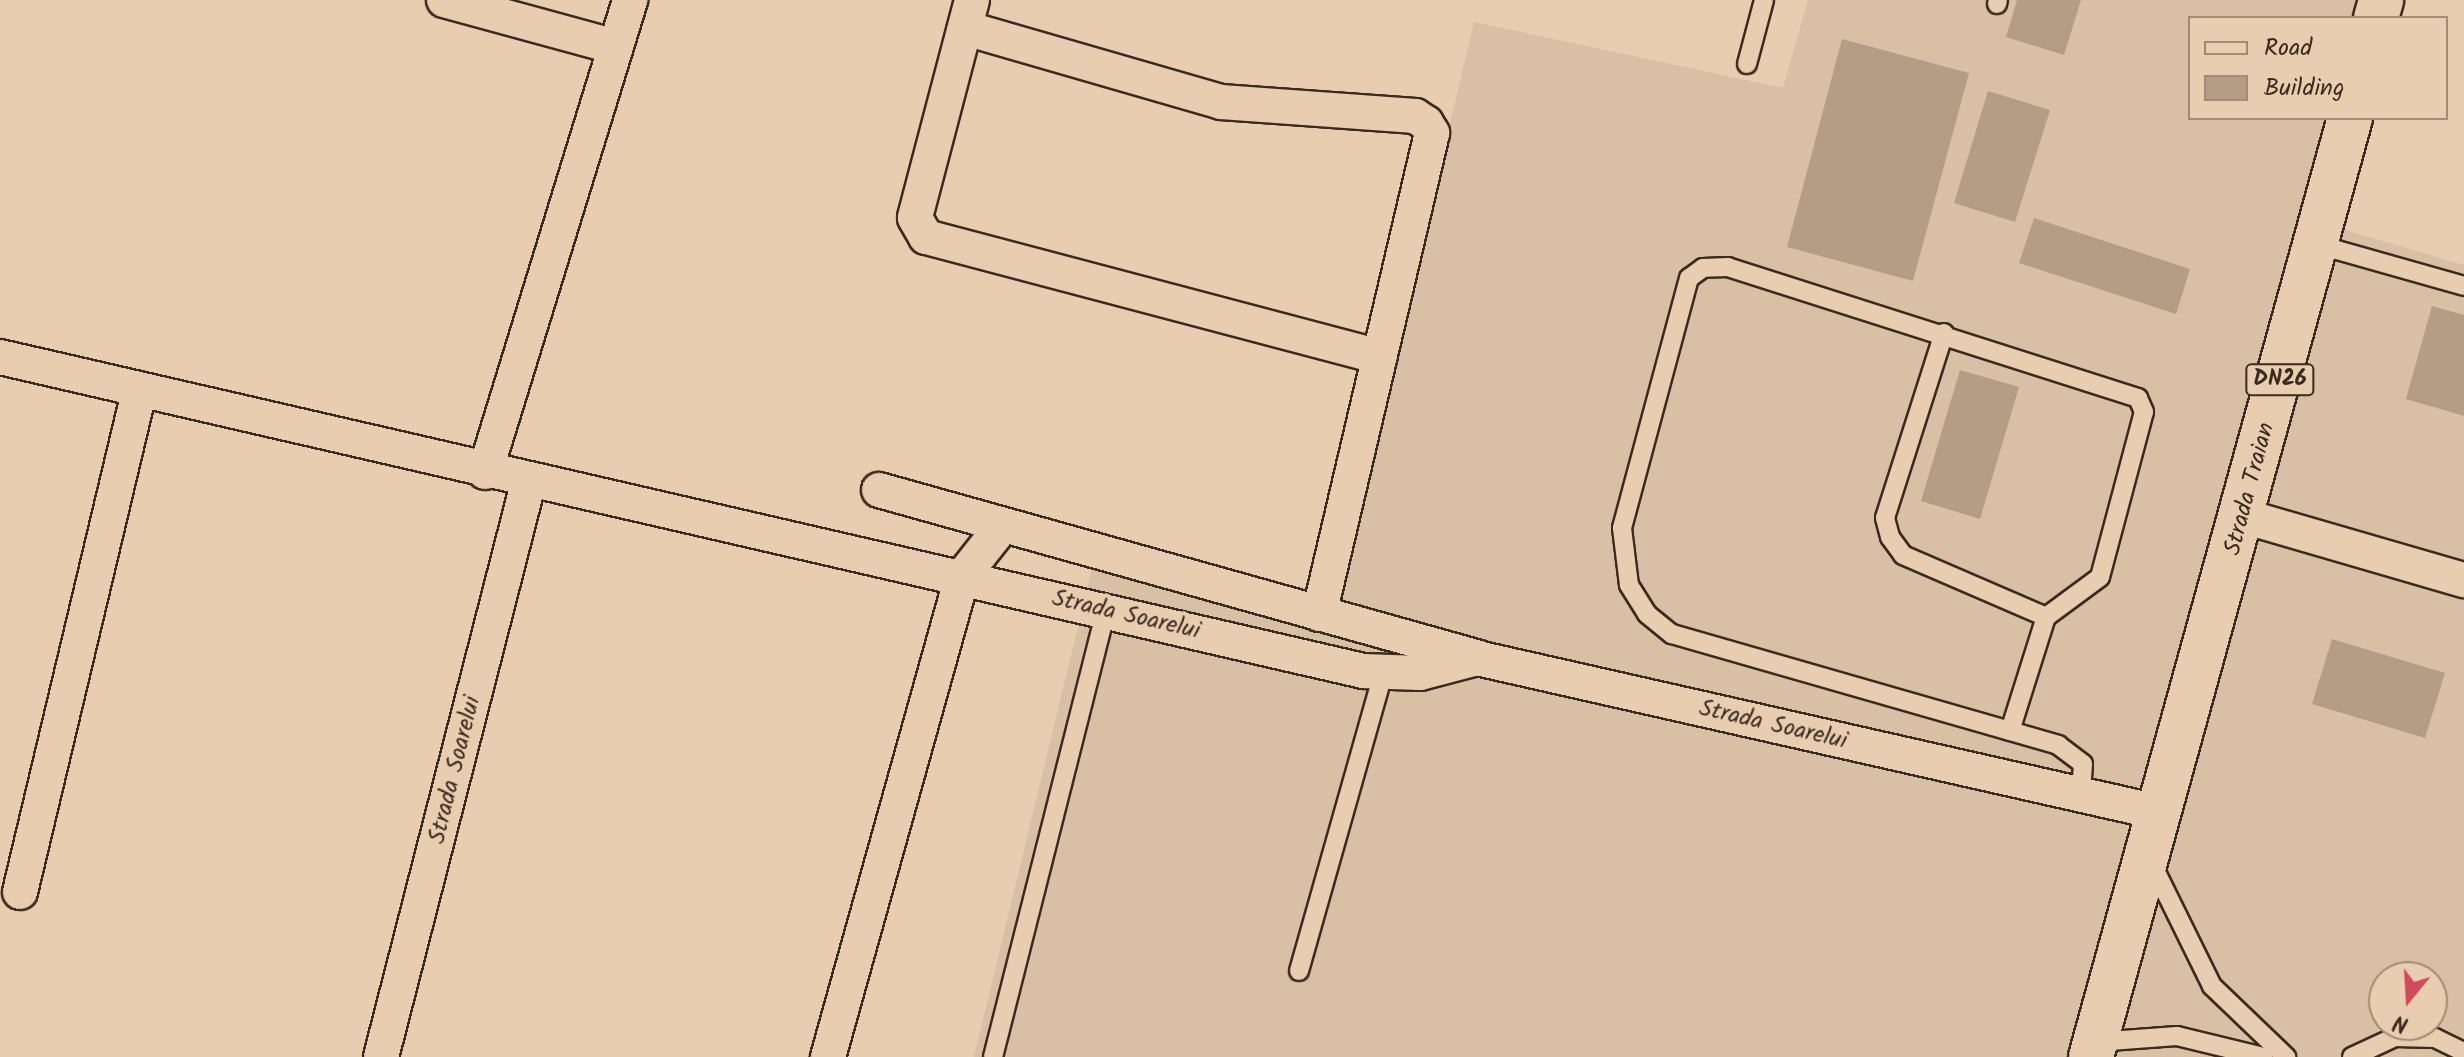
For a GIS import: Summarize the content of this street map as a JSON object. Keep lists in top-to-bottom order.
{
  "streets": {
    "main road": ["DN26", "Strada Traian"],
    "street": ["Strada Soarelui"]
  },
  "crossings": [
    ["DN26", "Strada Traian"],
    ["Strada Traian", "Strada Soarelui"]
  ],
  "legend": ["Road", "Building"],
  "north": "bottom"
}
